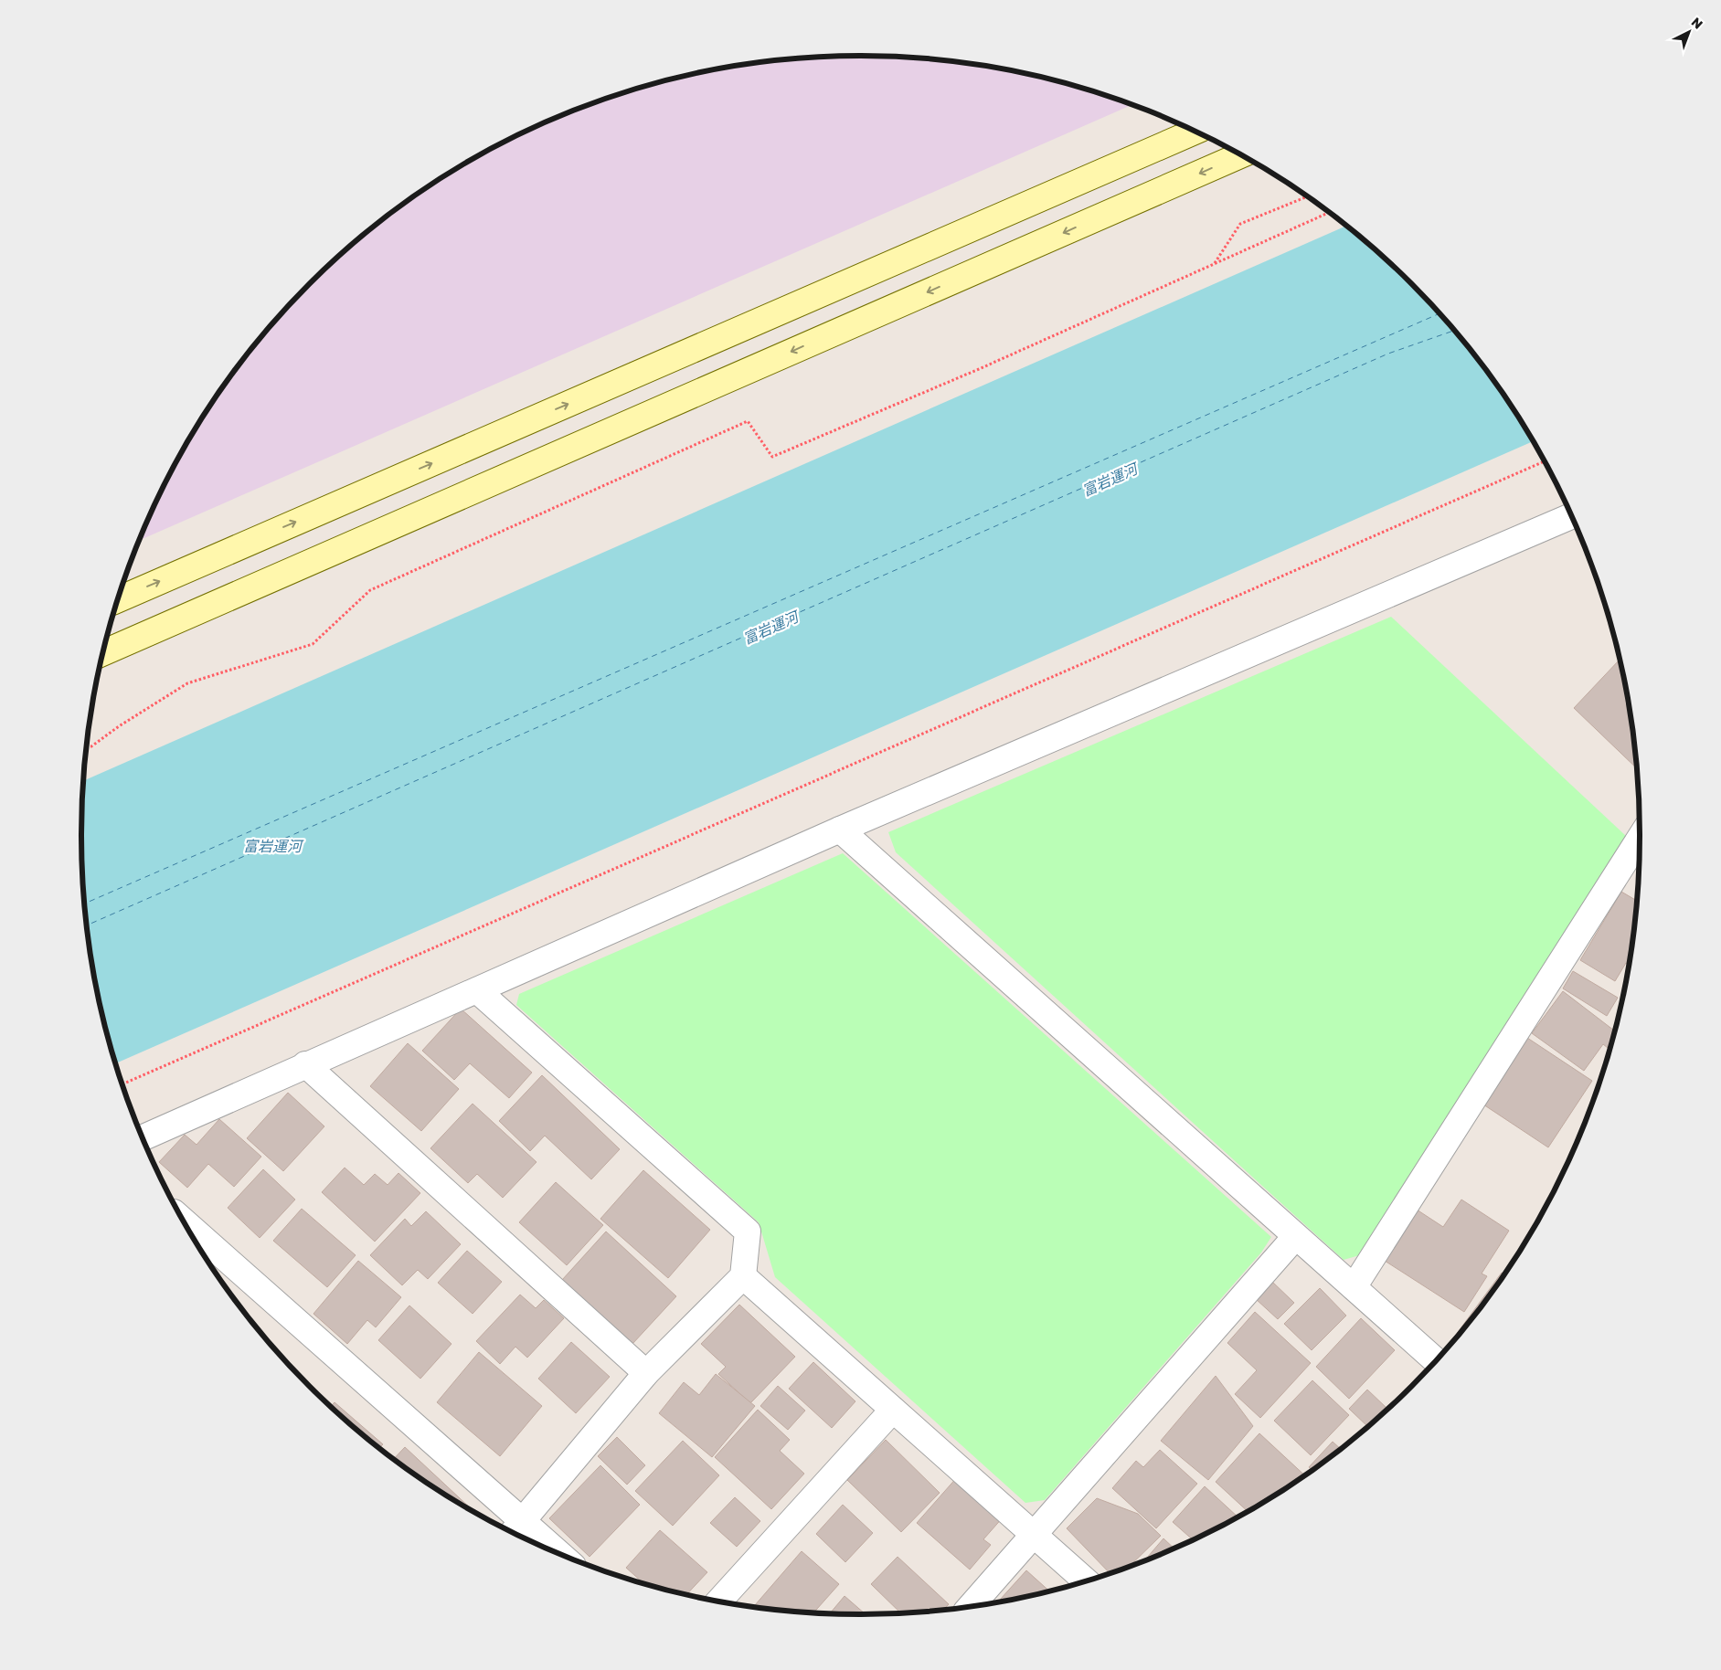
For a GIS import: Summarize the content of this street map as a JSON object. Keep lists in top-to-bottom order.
{
  "water": ["富岩運河"],
  "north": "top right"
}
